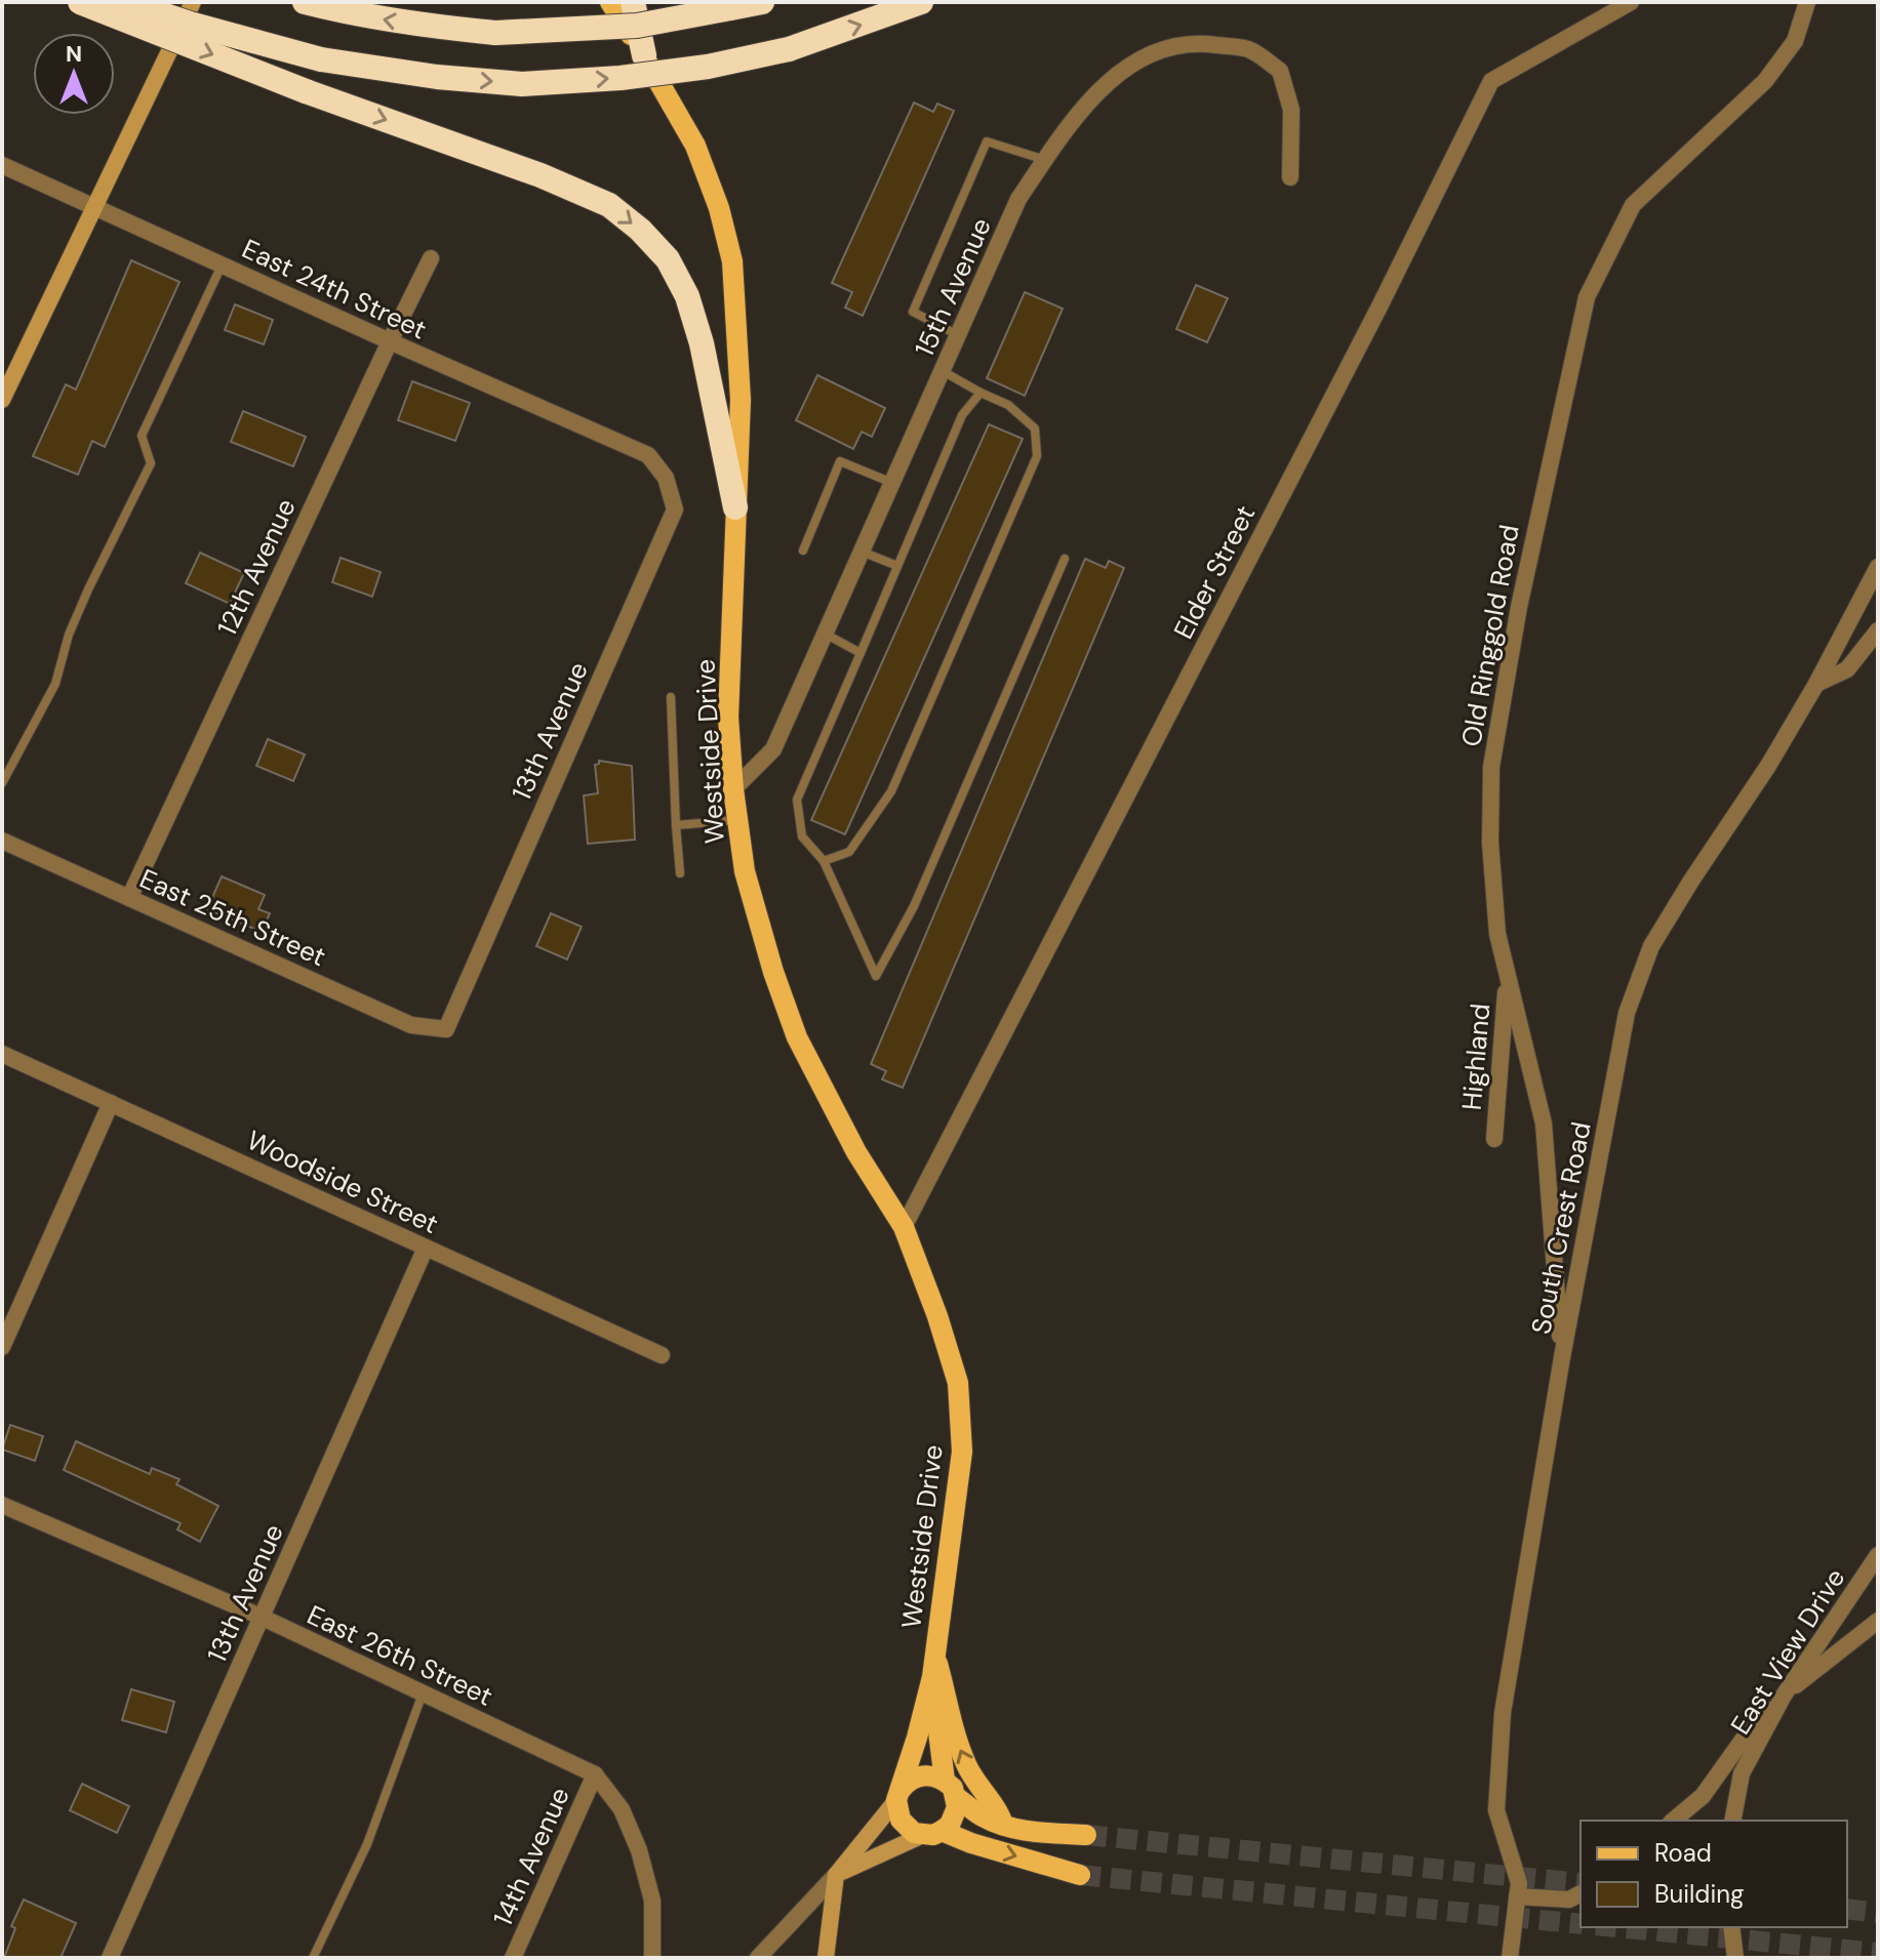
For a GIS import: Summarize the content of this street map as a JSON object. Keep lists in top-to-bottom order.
{
  "streets": {
    "main road": ["Westside Drive"],
    "street": [
      "15th Avenue",
      "East 24th Street",
      "12th Avenue",
      "Elder Street",
      "Old Ringgold Road",
      "13th Avenue",
      "East 25th Street",
      "Highland",
      "Woodside Street",
      "South Crest Road",
      "East View Drive",
      "East 26th Street",
      "14th Avenue"
    ]
  },
  "crossings": [
    ["15th Avenue", "Westside Drive"],
    ["East 24th Street", "12th Avenue"],
    ["East 24th Street", "13th Avenue"],
    ["12th Avenue", "East 25th Street"],
    ["Elder Street", "Westside Drive"],
    ["Old Ringgold Road", "Highland"],
    ["Old Ringgold Road", "South Crest Road"],
    ["13th Avenue", "East 25th Street"],
    ["13th Avenue", "Woodside Street"],
    ["13th Avenue", "East 26th Street"],
    ["East 26th Street", "14th Avenue"]
  ],
  "legend": ["Road", "Building"],
  "north": "top"
}
